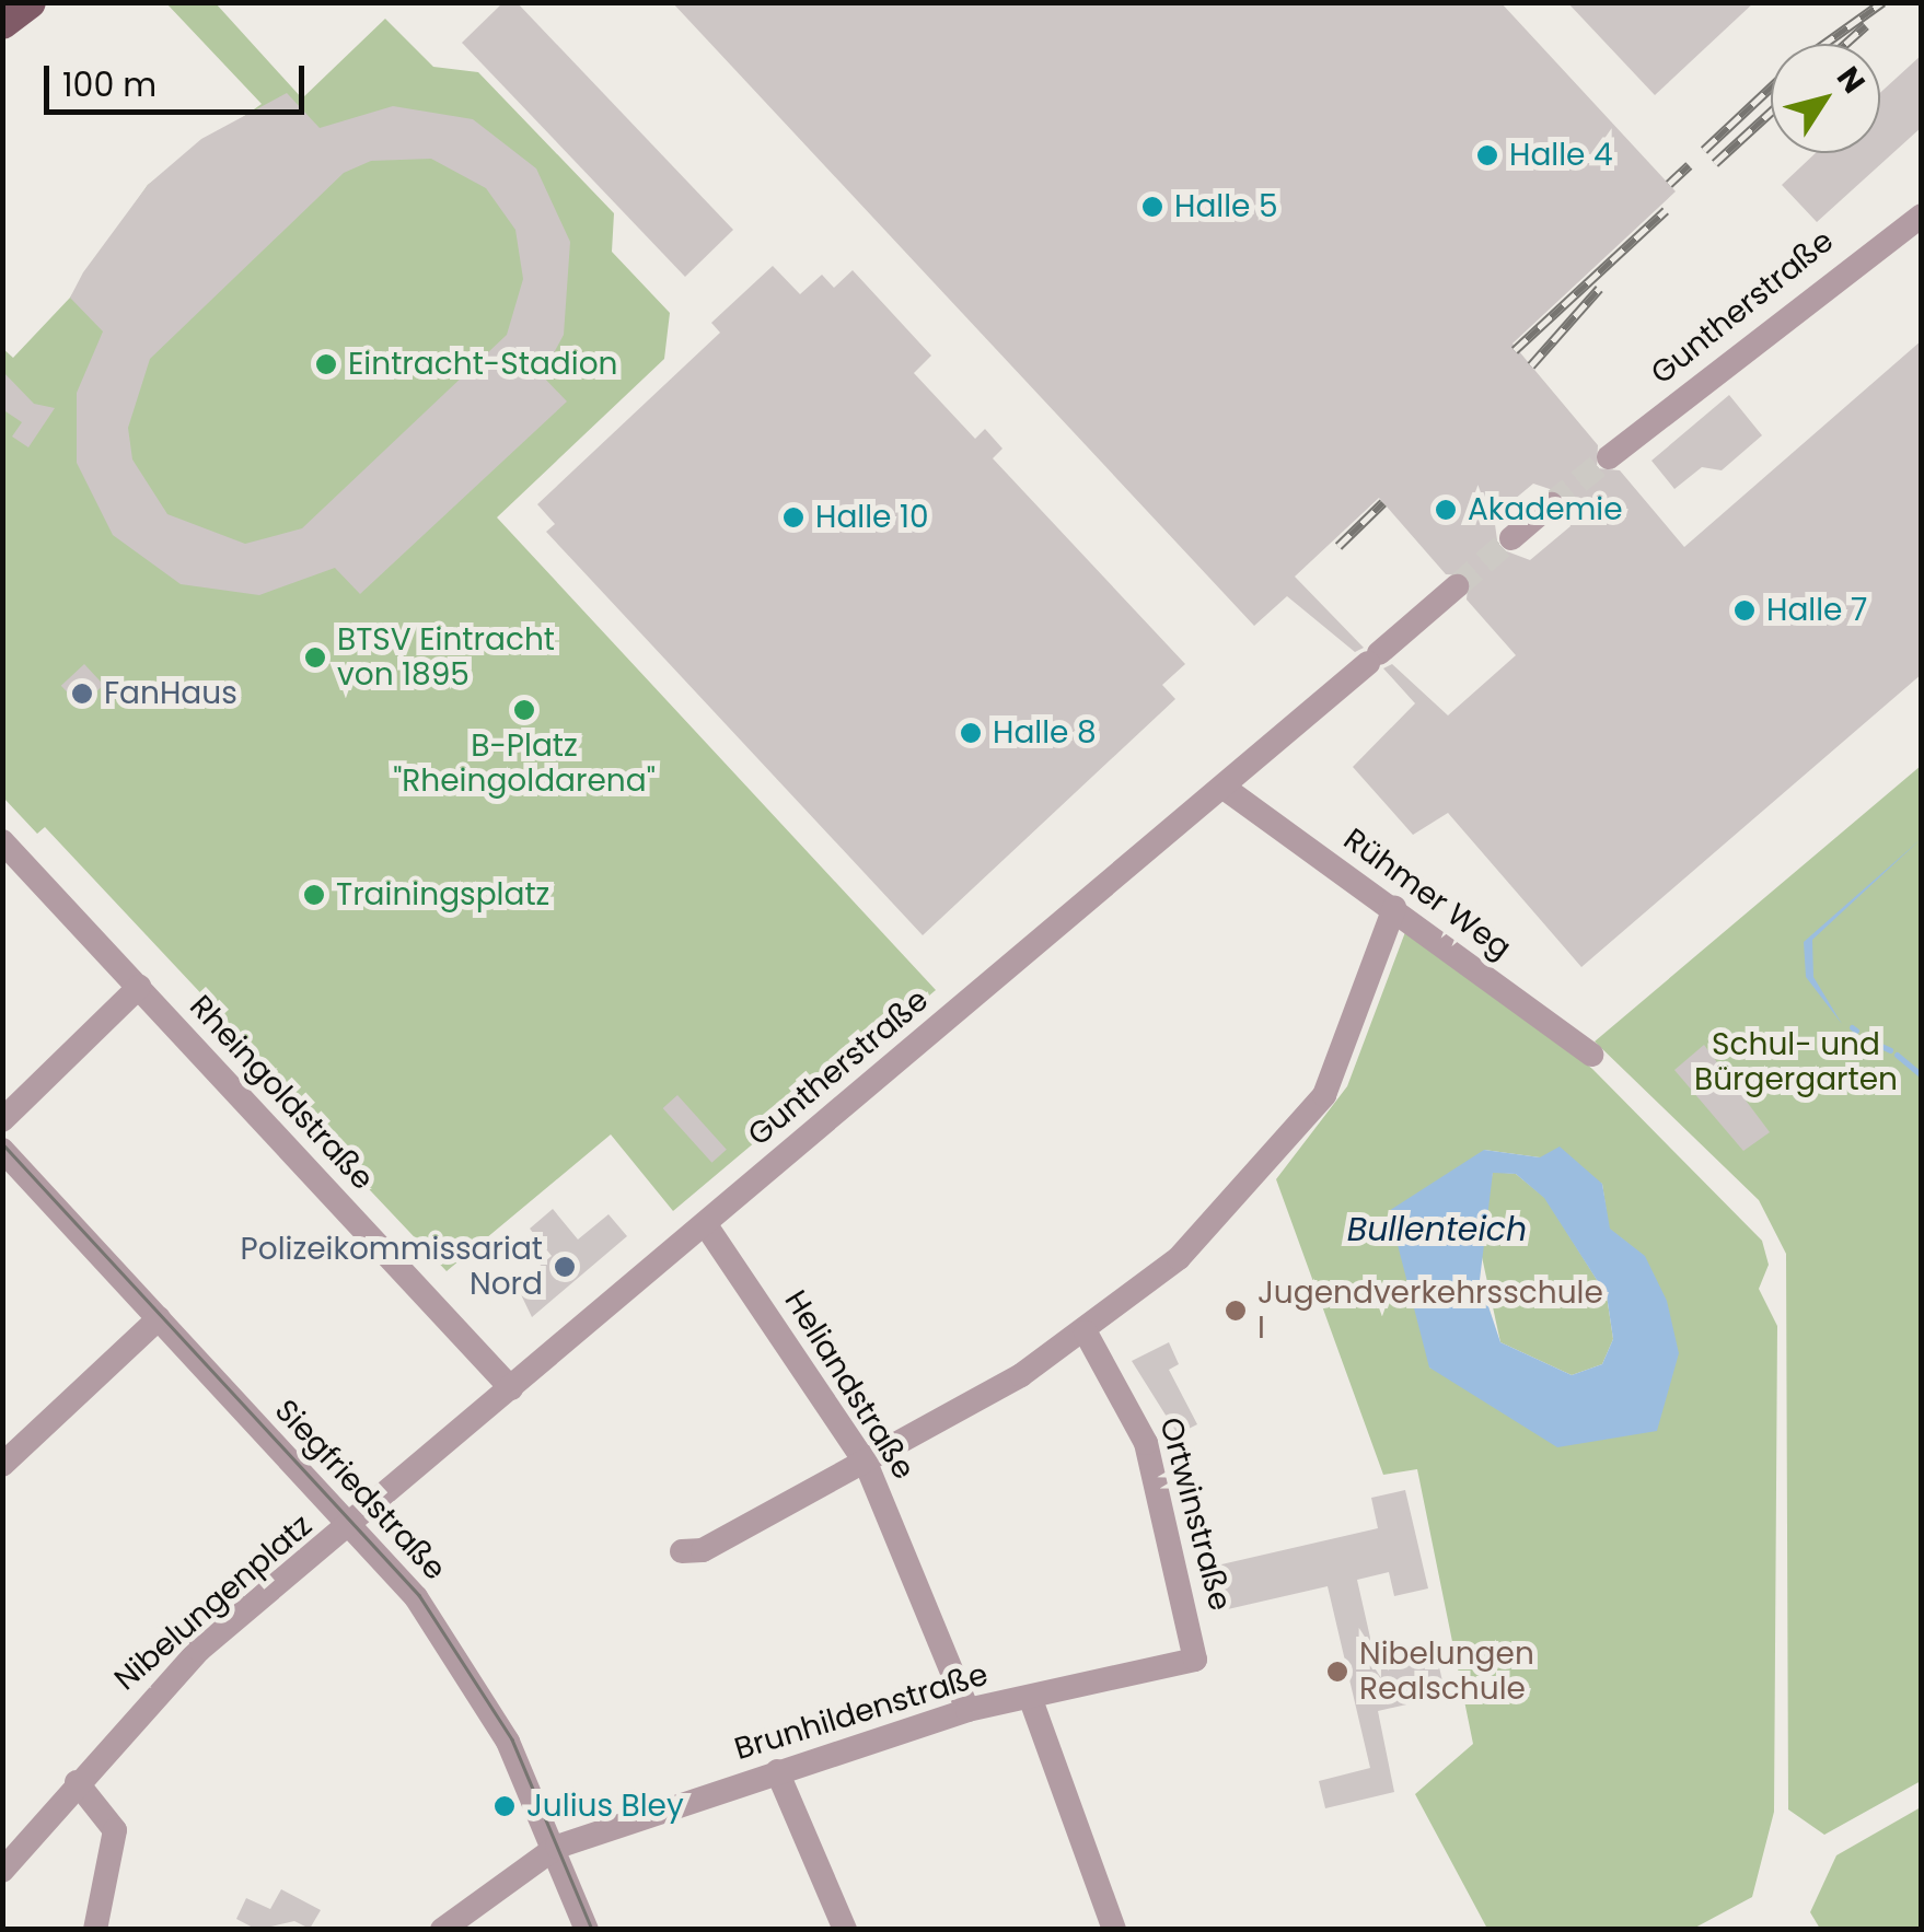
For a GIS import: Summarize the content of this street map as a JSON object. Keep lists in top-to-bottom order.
{
  "streets": {
    "street": [
      "Guntherstraße",
      "Rühmer Weg",
      "Rheingoldstraße",
      "Heliandstraße",
      "Siegfriedstraße",
      "Ortwinstraße",
      "Nibelungenplatz",
      "Brunhildenstraße"
    ]
  },
  "crossings": [
    ["Guntherstraße", "Rühmer Weg"],
    ["Guntherstraße", "Rheingoldstraße"],
    ["Guntherstraße", "Heliandstraße"],
    ["Guntherstraße", "Siegfriedstraße"],
    ["Guntherstraße", "Nibelungenplatz"],
    ["Heliandstraße", "Brunhildenstraße"],
    ["Siegfriedstraße", "Nibelungenplatz"],
    ["Siegfriedstraße", "Brunhildenstraße"],
    ["Ortwinstraße", "Brunhildenstraße"]
  ],
  "water": ["Bullenteich"],
  "parks": ["Schul- und Bürgergarten"],
  "places": [
    "Halle 4",
    "Halle 5",
    "Eintracht-Stadion",
    "Akademie",
    "Halle 10",
    "Halle 7",
    "BTSV Eintracht von 1895",
    "FanHaus",
    "B-Platz \"Rheingoldarena\"",
    "Halle 8",
    "Trainingsplatz",
    "Polizeikommissariat Nord",
    "Jugendverkehrsschule I",
    "Nibelungen Realschule",
    "Julius Bley"
  ],
  "scale_bar": "100 m",
  "north": "top right"
}
